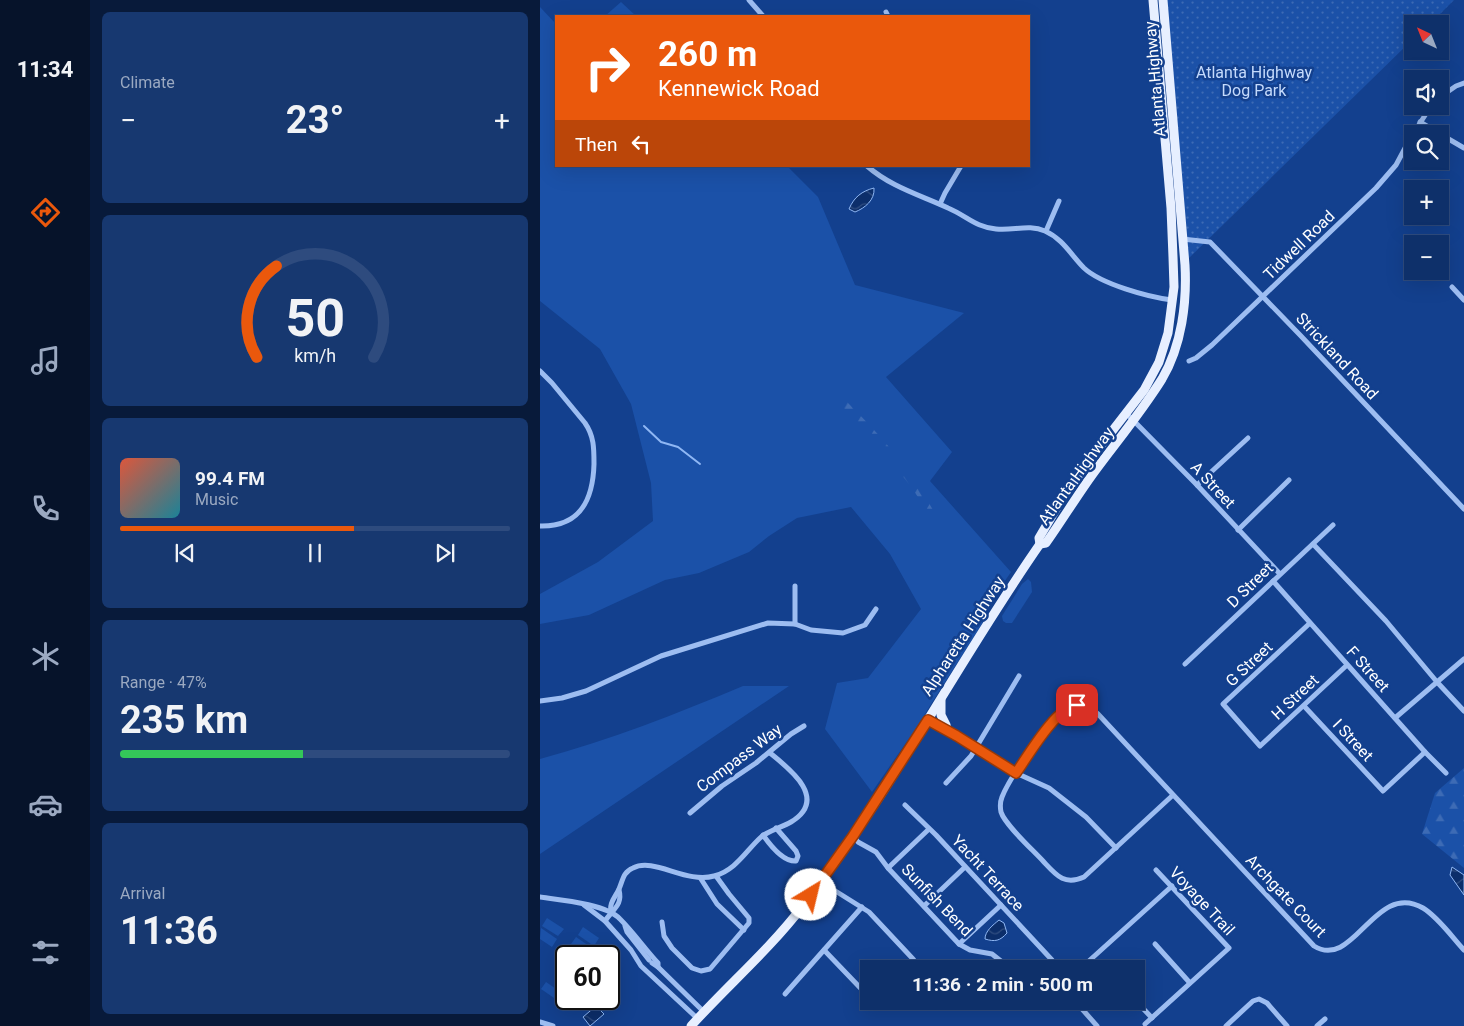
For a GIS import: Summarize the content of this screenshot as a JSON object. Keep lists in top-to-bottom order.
{
  "streets": {
    "main road": ["Atlanta Highway", "Alpharetta Highway"],
    "street": [
      "Tidwell Road",
      "Strickland Road",
      "A Street",
      "D Street",
      "G Street",
      "F Street",
      "H Street",
      "I Street",
      "Compass Way",
      "Yacht Terrace",
      "Archgate Court",
      "Sunfish Bend",
      "Voyage Trail"
    ]
  },
  "crossings": [
    ["Atlanta Highway", "Strickland Road"],
    ["Atlanta Highway", "A Street"],
    ["Atlanta Highway", "Alpharetta Highway"],
    ["Tidwell Road", "Strickland Road"],
    ["A Street", "D Street"],
    ["D Street", "F Street"],
    ["Alpharetta Highway", "Sunfish Bend"],
    ["G Street", "F Street"],
    ["G Street", "H Street"],
    ["F Street", "H Street"],
    ["F Street", "I Street"],
    ["H Street", "I Street"]
  ],
  "parks": ["Atlanta Highway Dog Park"],
  "north": "top left",
  "page": {
    "tabs": "11:34",
    "tile": [
      "Climate",
      ["Range · 47%", "235 km"],
      ["Arrival", "11:36"]
    ],
    "map_buttons": ["+", "−"],
    "turn": ["260 m", "Kennewick Road"],
    "heat": ["−", "23°", "+"],
    "then": "Then",
    "song": ["99.4 FM", "Music"],
    "limit": "60",
    "trip": "11:36 · 2 min · 500 m",
    "gauge": ["50", "km/h"]
  }
}
